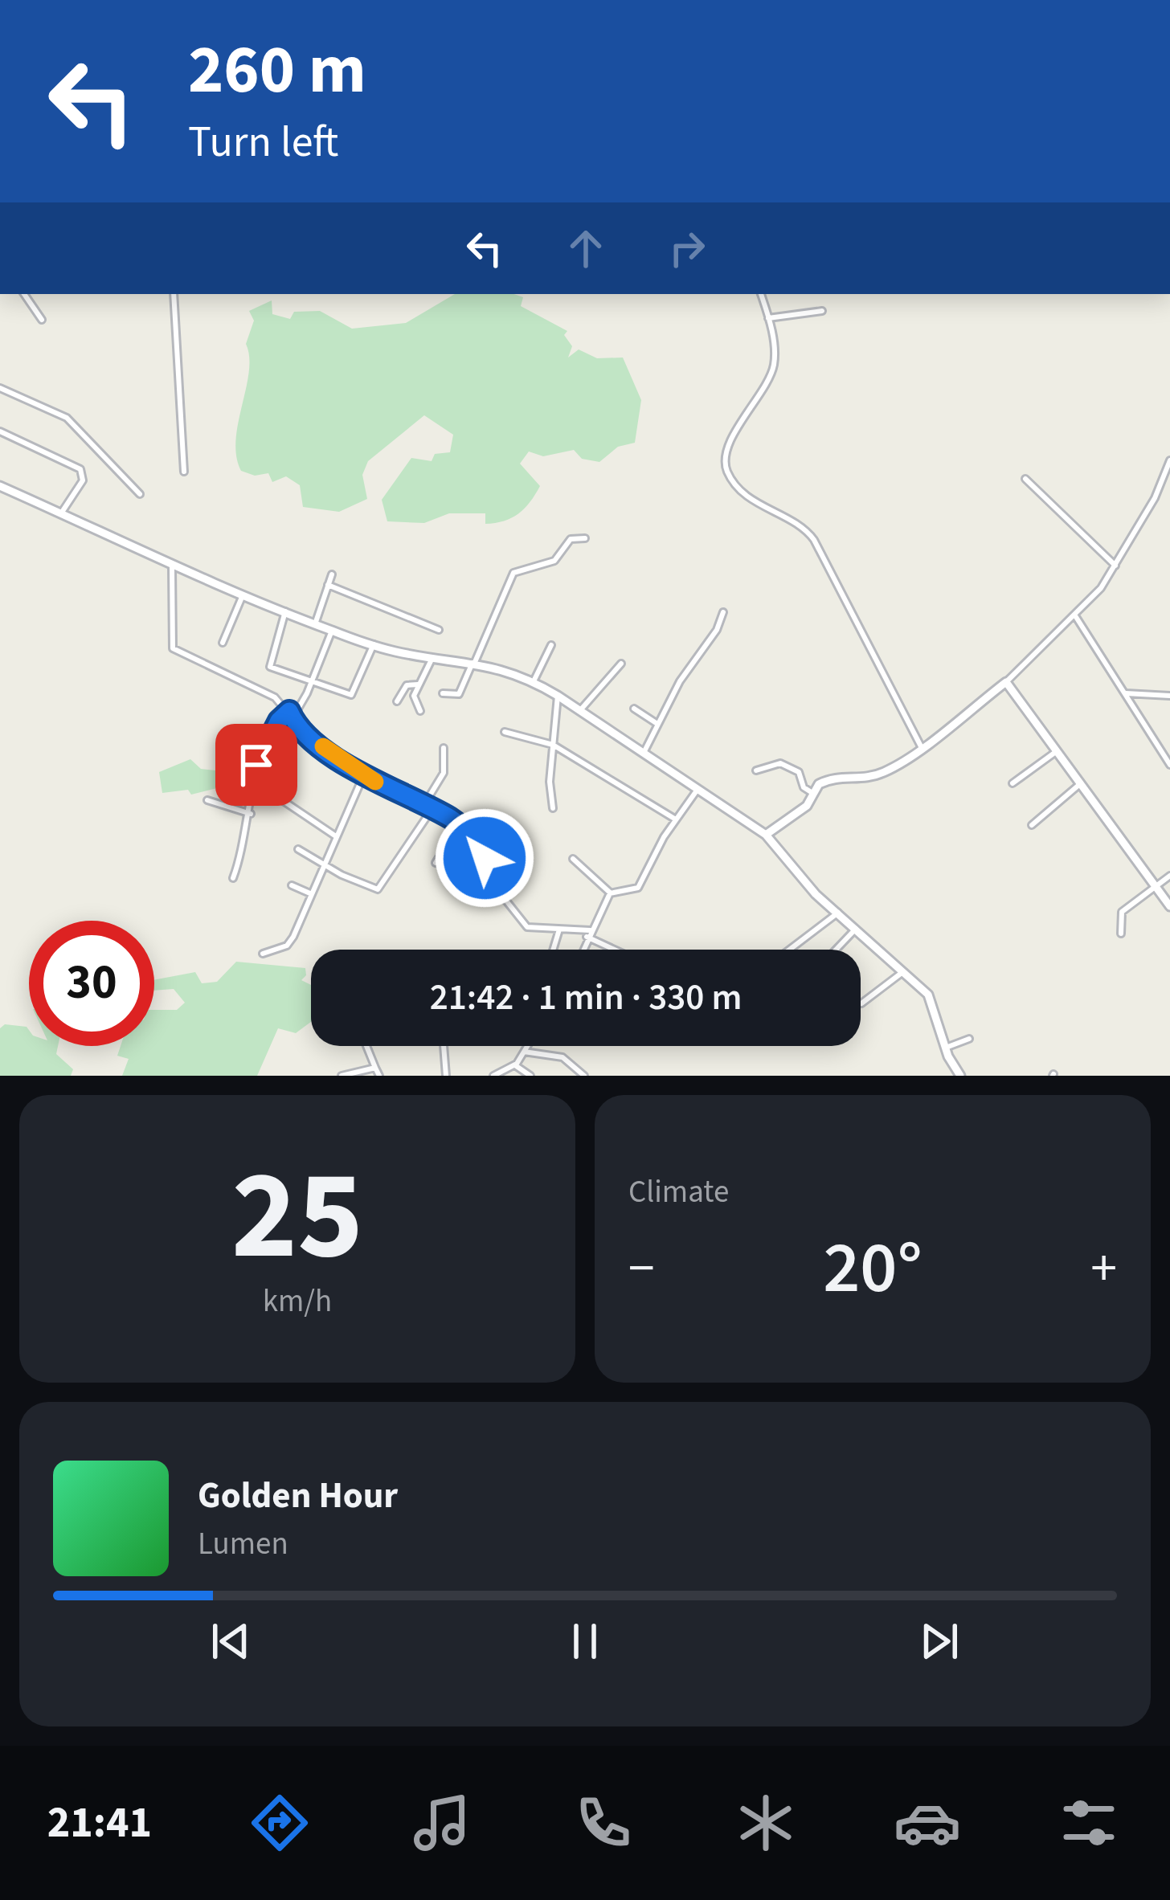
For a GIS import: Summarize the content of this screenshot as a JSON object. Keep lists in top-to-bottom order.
{
  "page": {
    "turn": ["260 m", "Turn left"],
    "limit": "30",
    "trip": "21:42 · 1 min · 330 m",
    "tile": [
      ["25", "km/h"],
      "Climate"
    ],
    "heat": ["−", "20°", "+"],
    "song": ["Golden Hour", "Lumen"],
    "tabs": "21:41"
  }
}
